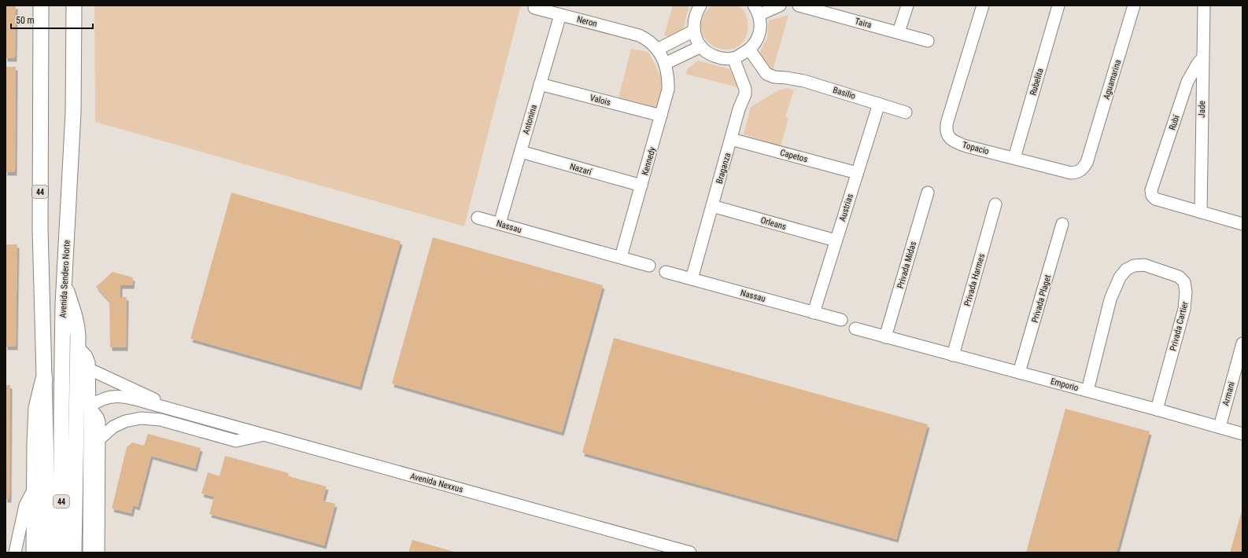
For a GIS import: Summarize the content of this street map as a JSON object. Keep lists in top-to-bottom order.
{
  "streets": {
    "main road": ["44", "Avenida Sendero Norte"],
    "street": [
      "Neron",
      "Taira",
      "Aguamarina",
      "Rubelita",
      "Basilio",
      "Valois",
      "Jade",
      "Antonina",
      "Rubí",
      "Topacio",
      "Capetos",
      "Kennedy",
      "Braganza",
      "Nazarí",
      "Austrias",
      "Orleans",
      "Nassau",
      "Privada Midas",
      "Privada Harmes",
      "Privada Plaget",
      "Privada Cartier",
      "Emporio",
      "Armani",
      "Avenida Nexxus"
    ]
  },
  "crossings": [
    ["Neron", "Antonina"],
    ["Neron", "Kennedy"],
    ["Aguamarina", "Topacio"],
    ["Rubelita", "Topacio"],
    ["Basilio", "Austrias"],
    ["Valois", "Antonina"],
    ["Valois", "Kennedy"],
    ["Jade", "Rubí"],
    ["Antonina", "Nazarí"],
    ["Antonina", "Nassau"],
    ["Capetos", "Braganza"],
    ["Capetos", "Austrias"],
    ["Kennedy", "Nazarí"],
    ["Kennedy", "Nassau"],
    ["Braganza", "Orleans"],
    ["Braganza", "Nassau"],
    ["Austrias", "Orleans"],
    ["Austrias", "Nassau"],
    ["Privada Midas", "Emporio"],
    ["Privada Harmes", "Emporio"],
    ["Privada Plaget", "Emporio"],
    ["Privada Cartier", "Emporio"],
    ["Emporio", "Armani"]
  ],
  "scale_bar": "50 m"
}
